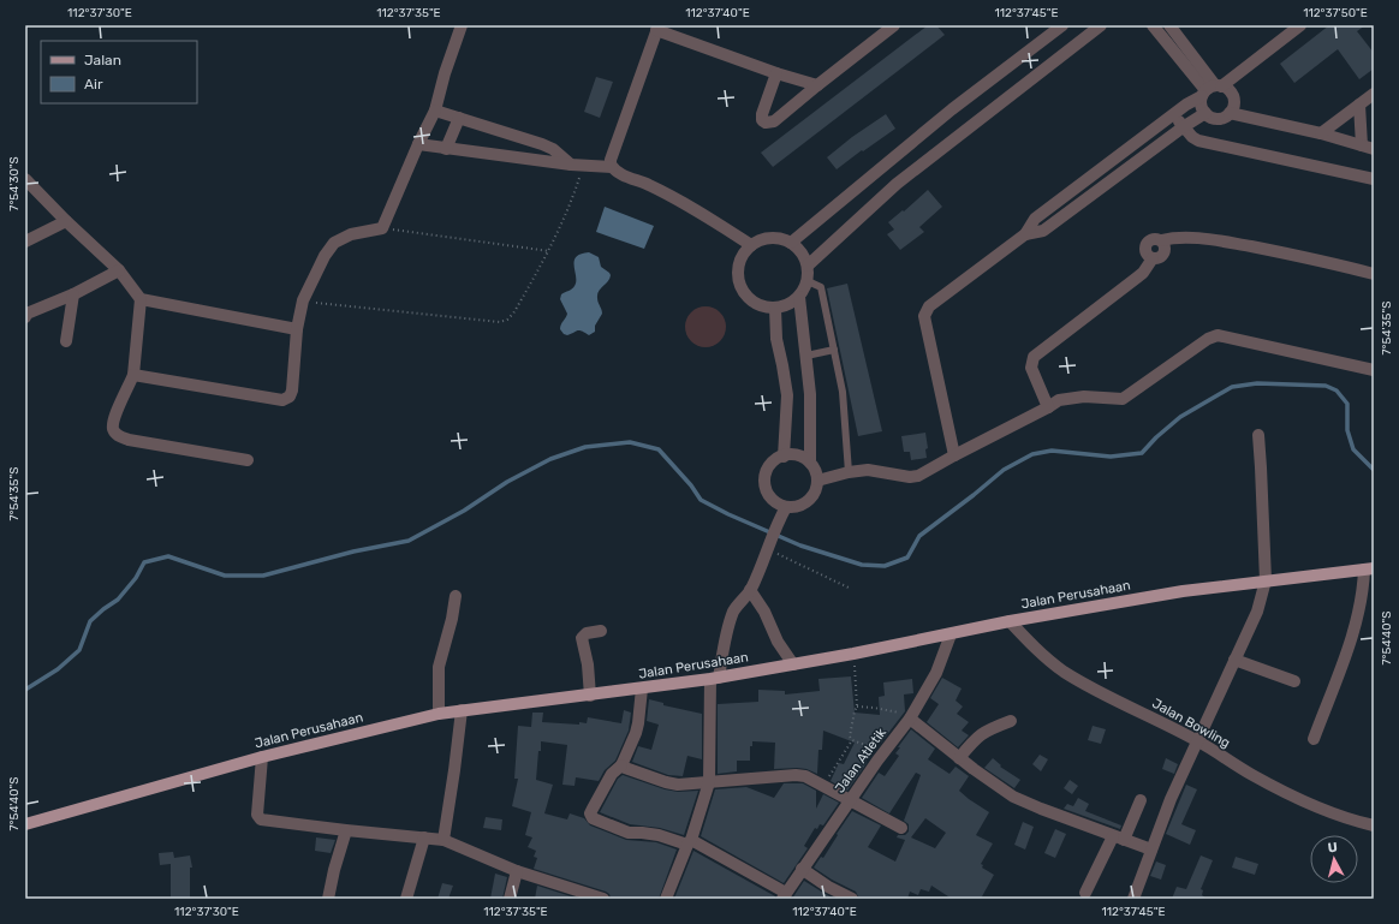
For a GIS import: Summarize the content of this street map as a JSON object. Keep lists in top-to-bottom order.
{
  "streets": {
    "main road": ["Jalan Perusahaan"],
    "street": ["Jalan Bowling", "Jalan Atletik"]
  },
  "crossings": [
    ["Jalan Perusahaan", "Jalan Bowling"],
    ["Jalan Perusahaan", "Jalan Atletik"]
  ],
  "legend": ["Jalan", "Air"],
  "north": "top",
  "coordinates": [
    "112°37'30\"E",
    "112°37'35\"E",
    "112°37'40\"E",
    "112°37'45\"E",
    "112°37'50\"E",
    "7°54'30\"S",
    "7°54'35\"S",
    "7°54'40\"S"
  ]
}
